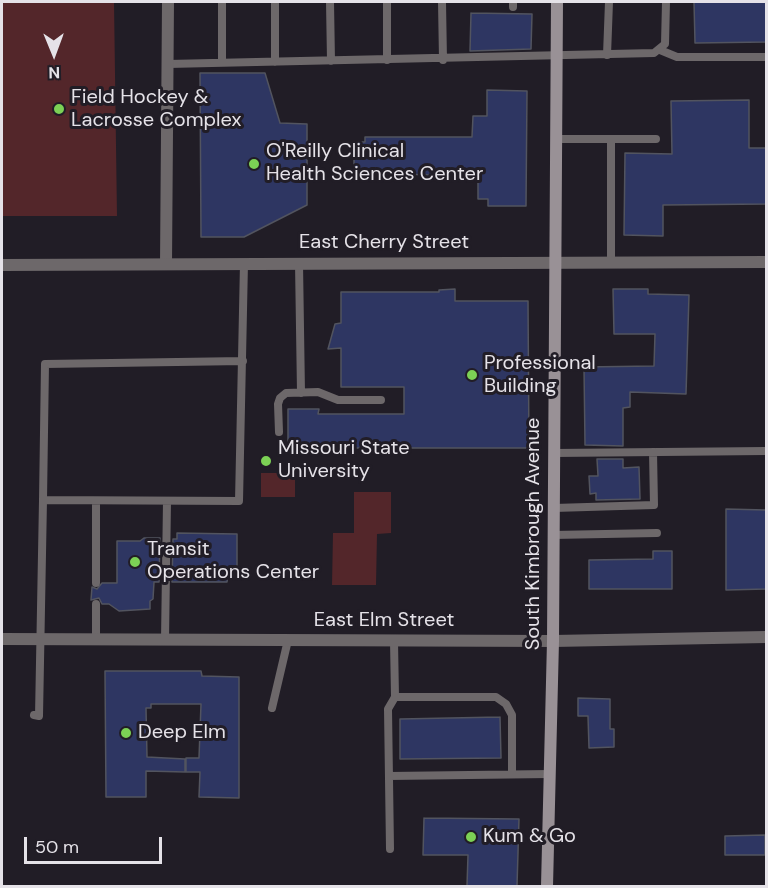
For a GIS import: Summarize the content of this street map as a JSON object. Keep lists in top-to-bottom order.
{
  "streets": {
    "main road": ["South Kimbrough Avenue"],
    "street": ["East Cherry Street", "East Elm Street"]
  },
  "crossings": [
    ["East Cherry Street", "South Kimbrough Avenue"],
    ["South Kimbrough Avenue", "East Elm Street"]
  ],
  "places": [
    "Field Hockey & Lacrosse Complex",
    "O'Reilly Clinical Health Sciences Center",
    "Professional Building",
    "Missouri State University",
    "Transit Operations Center",
    "Deep Elm",
    "Kum & Go"
  ],
  "scale_bar": "50 m",
  "north": "bottom"
}
